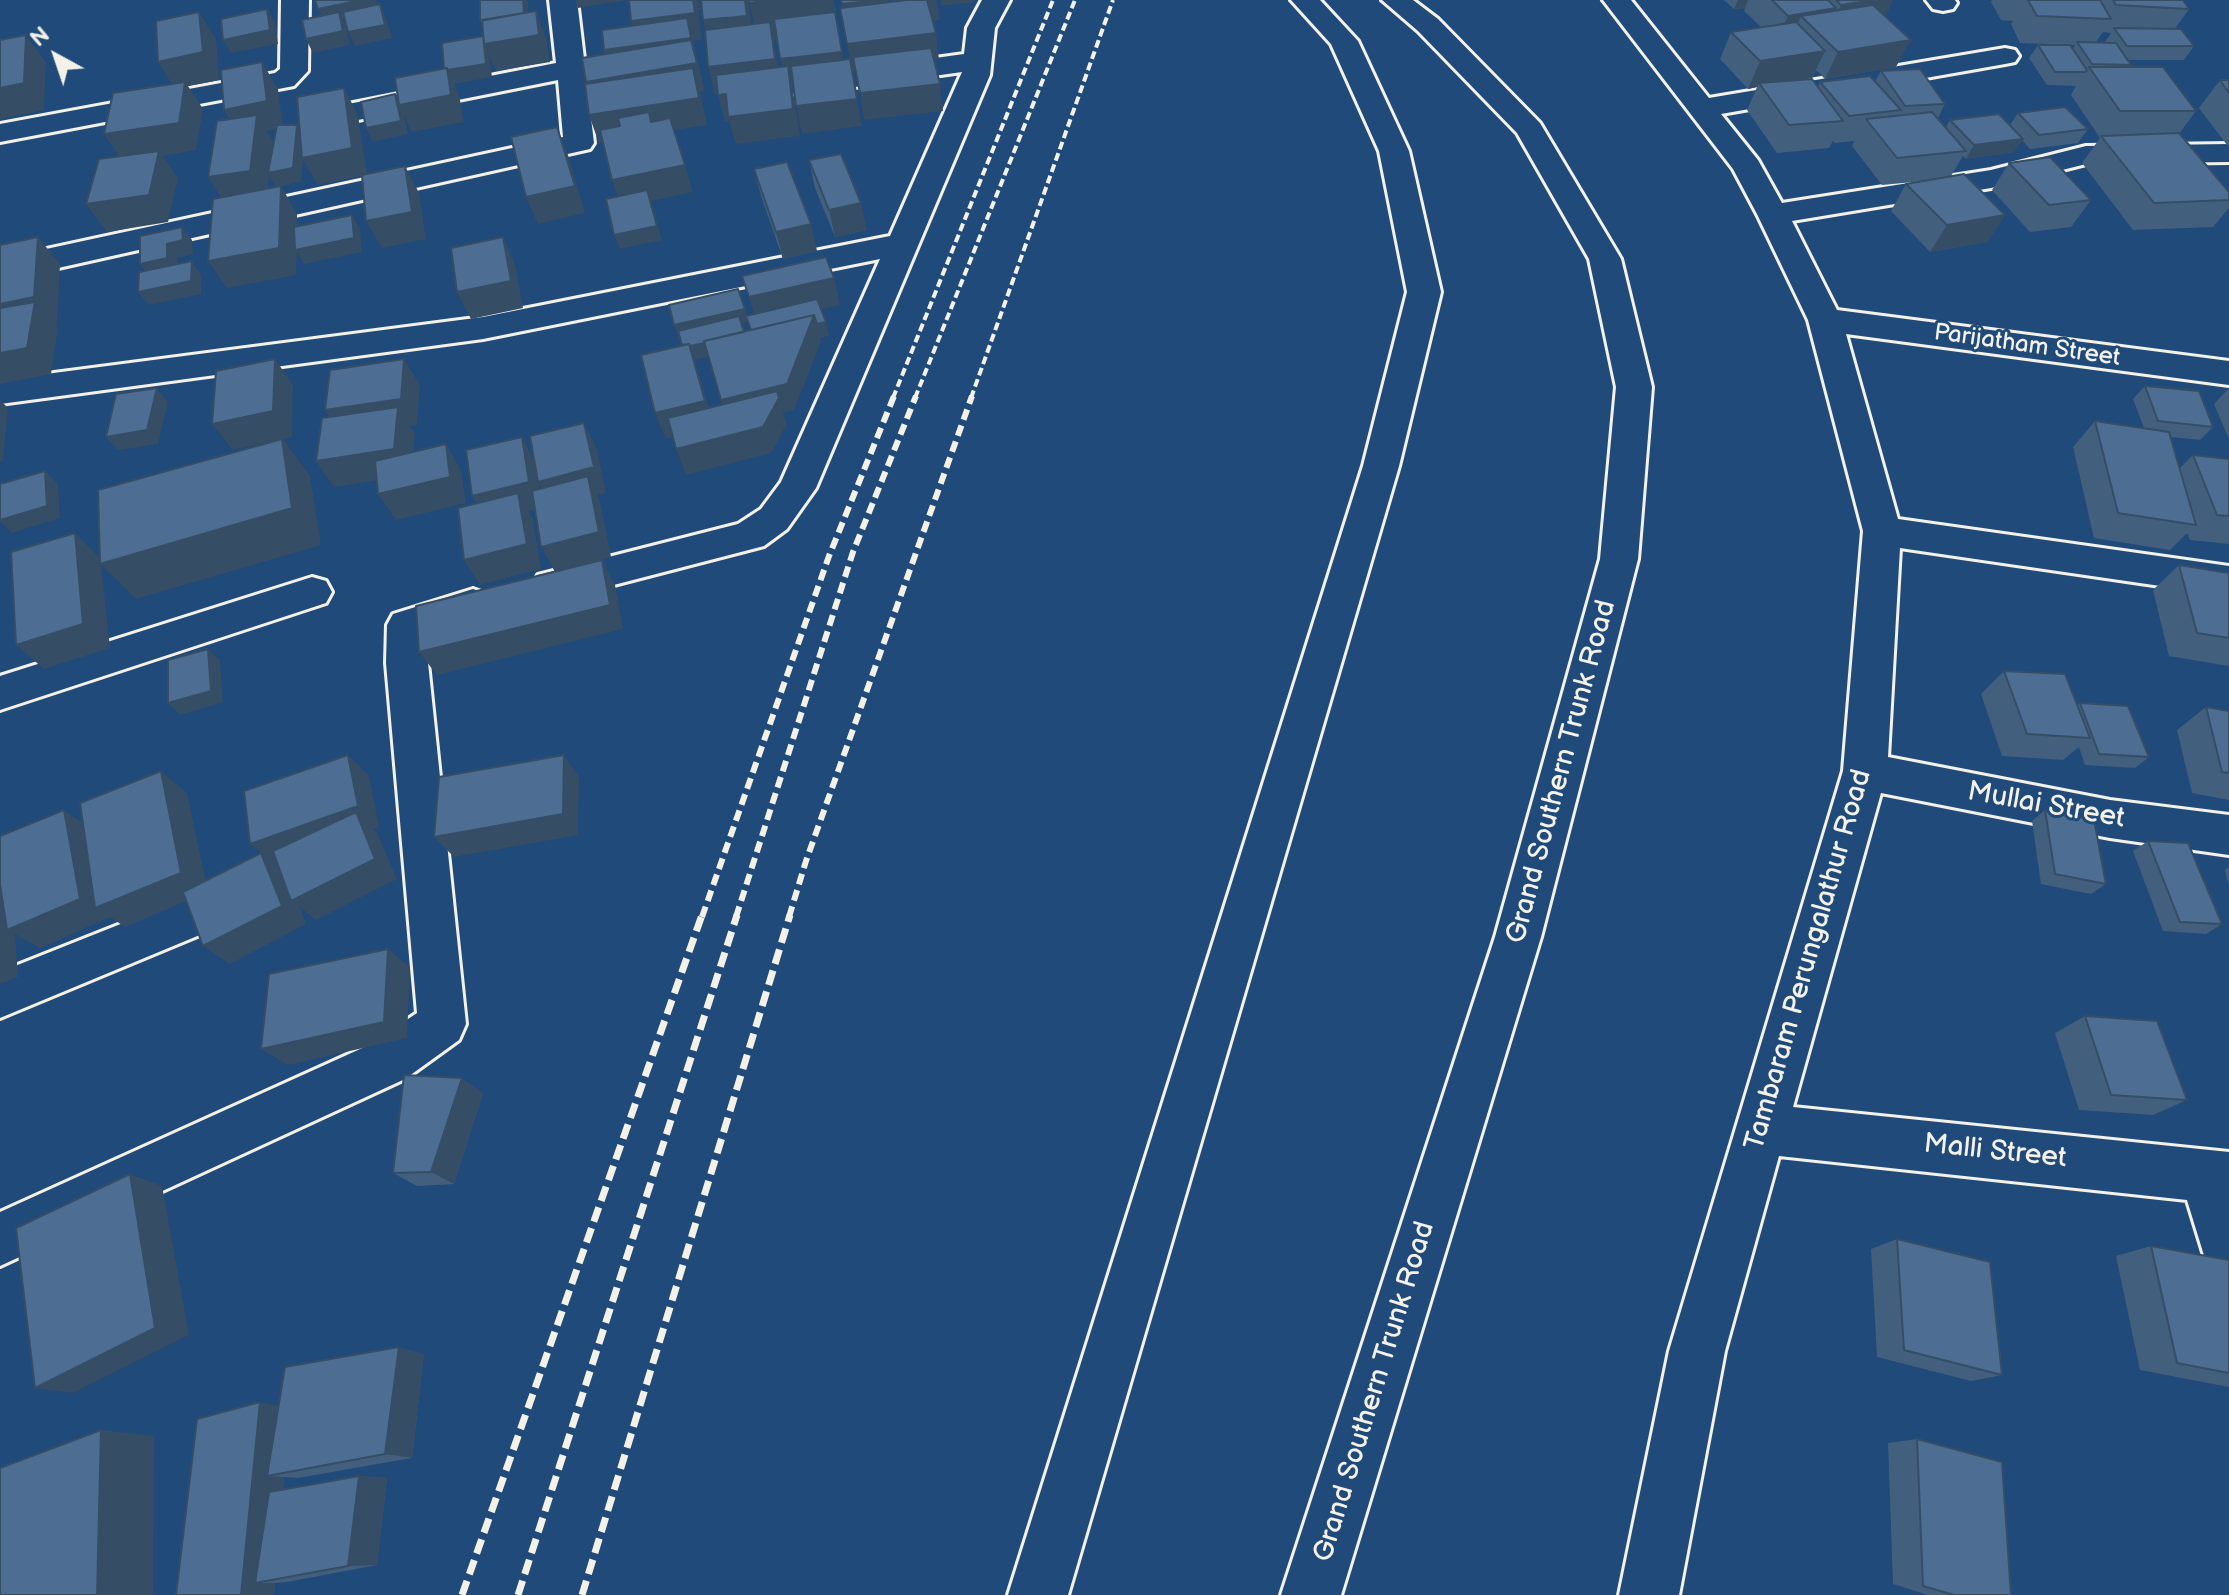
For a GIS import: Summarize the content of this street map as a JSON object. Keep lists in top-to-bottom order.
{
  "streets": {
    "main road": [
      "Parijatham Street",
      "Grand Southern Trunk Road",
      "Mullai Street",
      "Tambaram Perungalathur Road",
      "Malli Street"
    ]
  },
  "crossings": [
    ["Parijatham Street", "Tambaram Perungalathur Road"],
    ["Mullai Street", "Tambaram Perungalathur Road"],
    ["Tambaram Perungalathur Road", "Malli Street"]
  ],
  "north": "top left"
}
